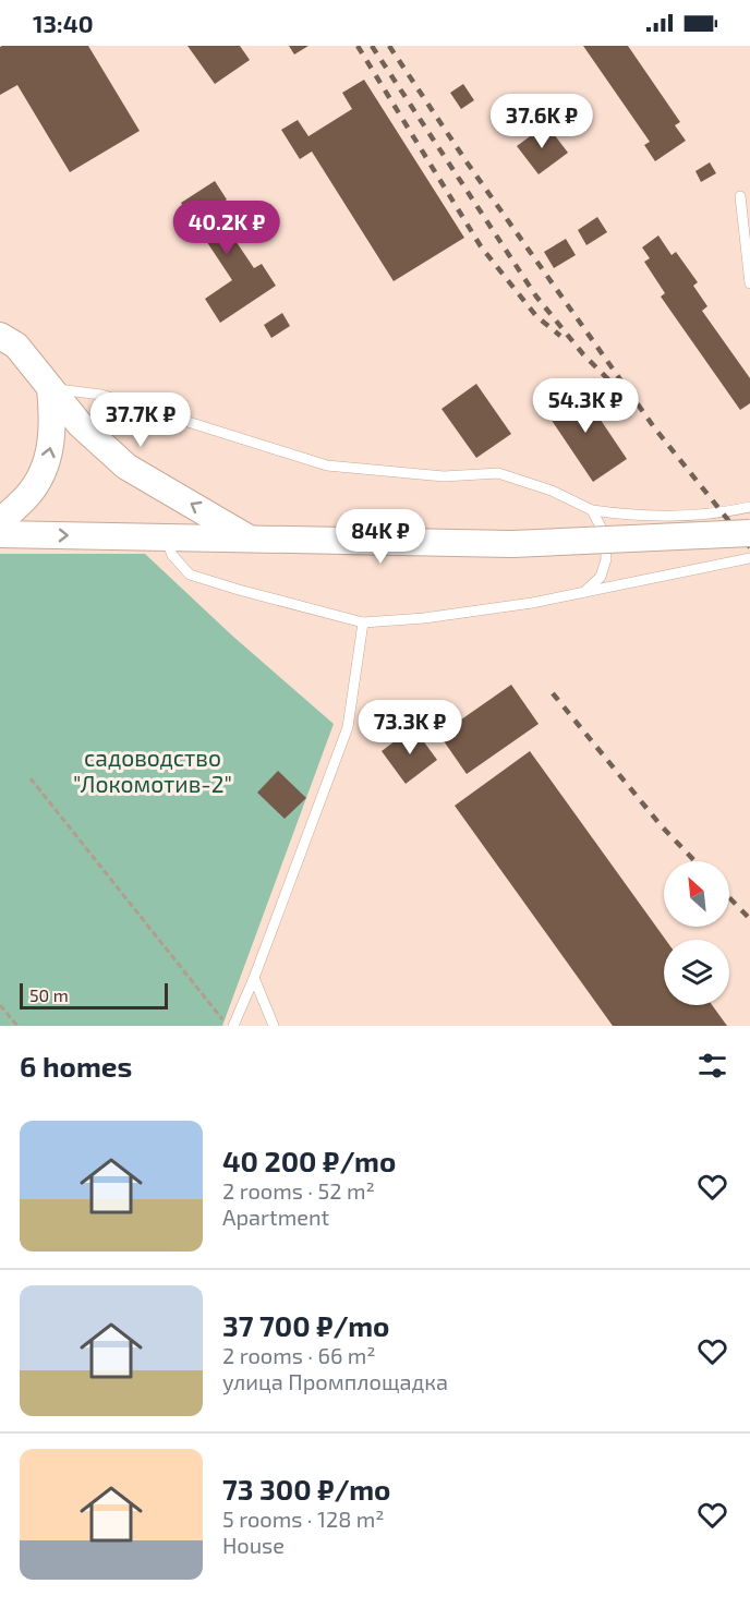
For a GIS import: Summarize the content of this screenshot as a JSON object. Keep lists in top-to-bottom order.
{
  "parks": ["садоводство \"Локомотив-2\""],
  "scale_bar": "50 m",
  "north": "top left",
  "page": {
    "status": "13:40",
    "price": [
      "37.6K ₽",
      "40.2K ₽",
      "54.3K ₽",
      "37.7K ₽",
      "84K ₽",
      "73.3K ₽"
    ],
    "scale": "50 m",
    "heading": "6 homes",
    "list": [
      {
        "name": "40 200 ₽/mo",
        "note": "2 rooms · 52 m² · Apartment"
      },
      {
        "name": "37 700 ₽/mo",
        "note": "2 rooms · 66 m² · улица Промплощадка"
      },
      {
        "name": "73 300 ₽/mo",
        "note": "5 rooms · 128 m² · House"
      }
    ]
  }
}
